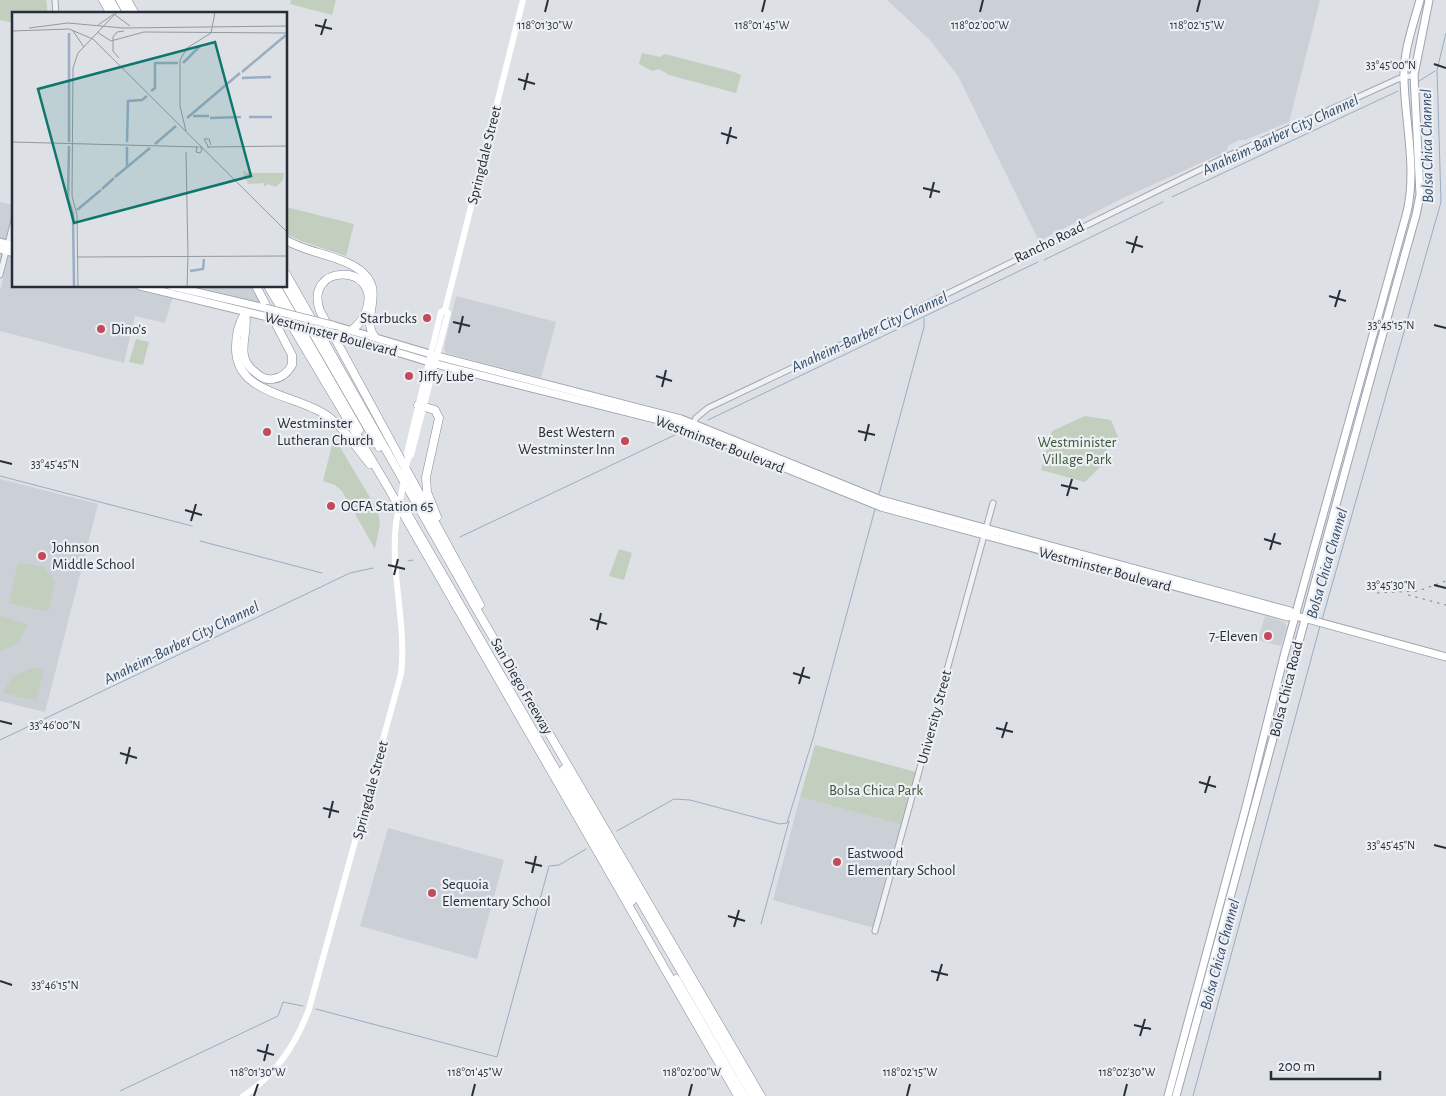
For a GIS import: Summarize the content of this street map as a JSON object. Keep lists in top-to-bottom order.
{
  "streets": {
    "highway": ["San Diego Freeway"],
    "main road": ["Springdale Street", "Westminster Boulevard", "Bolsa Chica Road"],
    "street": ["Rancho Road", "University Street"]
  },
  "crossings": [
    ["Springdale Street", "Westminster Boulevard"],
    ["Rancho Road", "Westminster Boulevard"],
    ["Rancho Road", "Bolsa Chica Road"],
    ["Westminster Boulevard", "Bolsa Chica Road"],
    ["Westminster Boulevard", "University Street"]
  ],
  "water": ["Anaheim-Barber City Channel", "Bolsa Chica Channel"],
  "parks": ["Westminister Village Park", "Bolsa Chica Park"],
  "places": [
    "Starbucks",
    "Dino's",
    "Jiffy Lube",
    "Westminster Lutheran Church",
    "Best Western Westminster Inn",
    "OCFA Station 65",
    "Johnson Middle School",
    "7-Eleven",
    "Eastwood Elementary School",
    "Sequoia Elementary School"
  ],
  "scale_bar": "200 m",
  "coordinates": [
    "118°01'30\"W",
    "118°01'45\"W",
    "118°02'00\"W",
    "118°02'15\"W",
    "33°45'00\"N",
    "33°45'15\"N",
    "33°45'45\"N",
    "33°45'30\"N",
    "33°46'00\"N",
    "33°46'15\"N",
    "118°02'30\"W"
  ]
}
